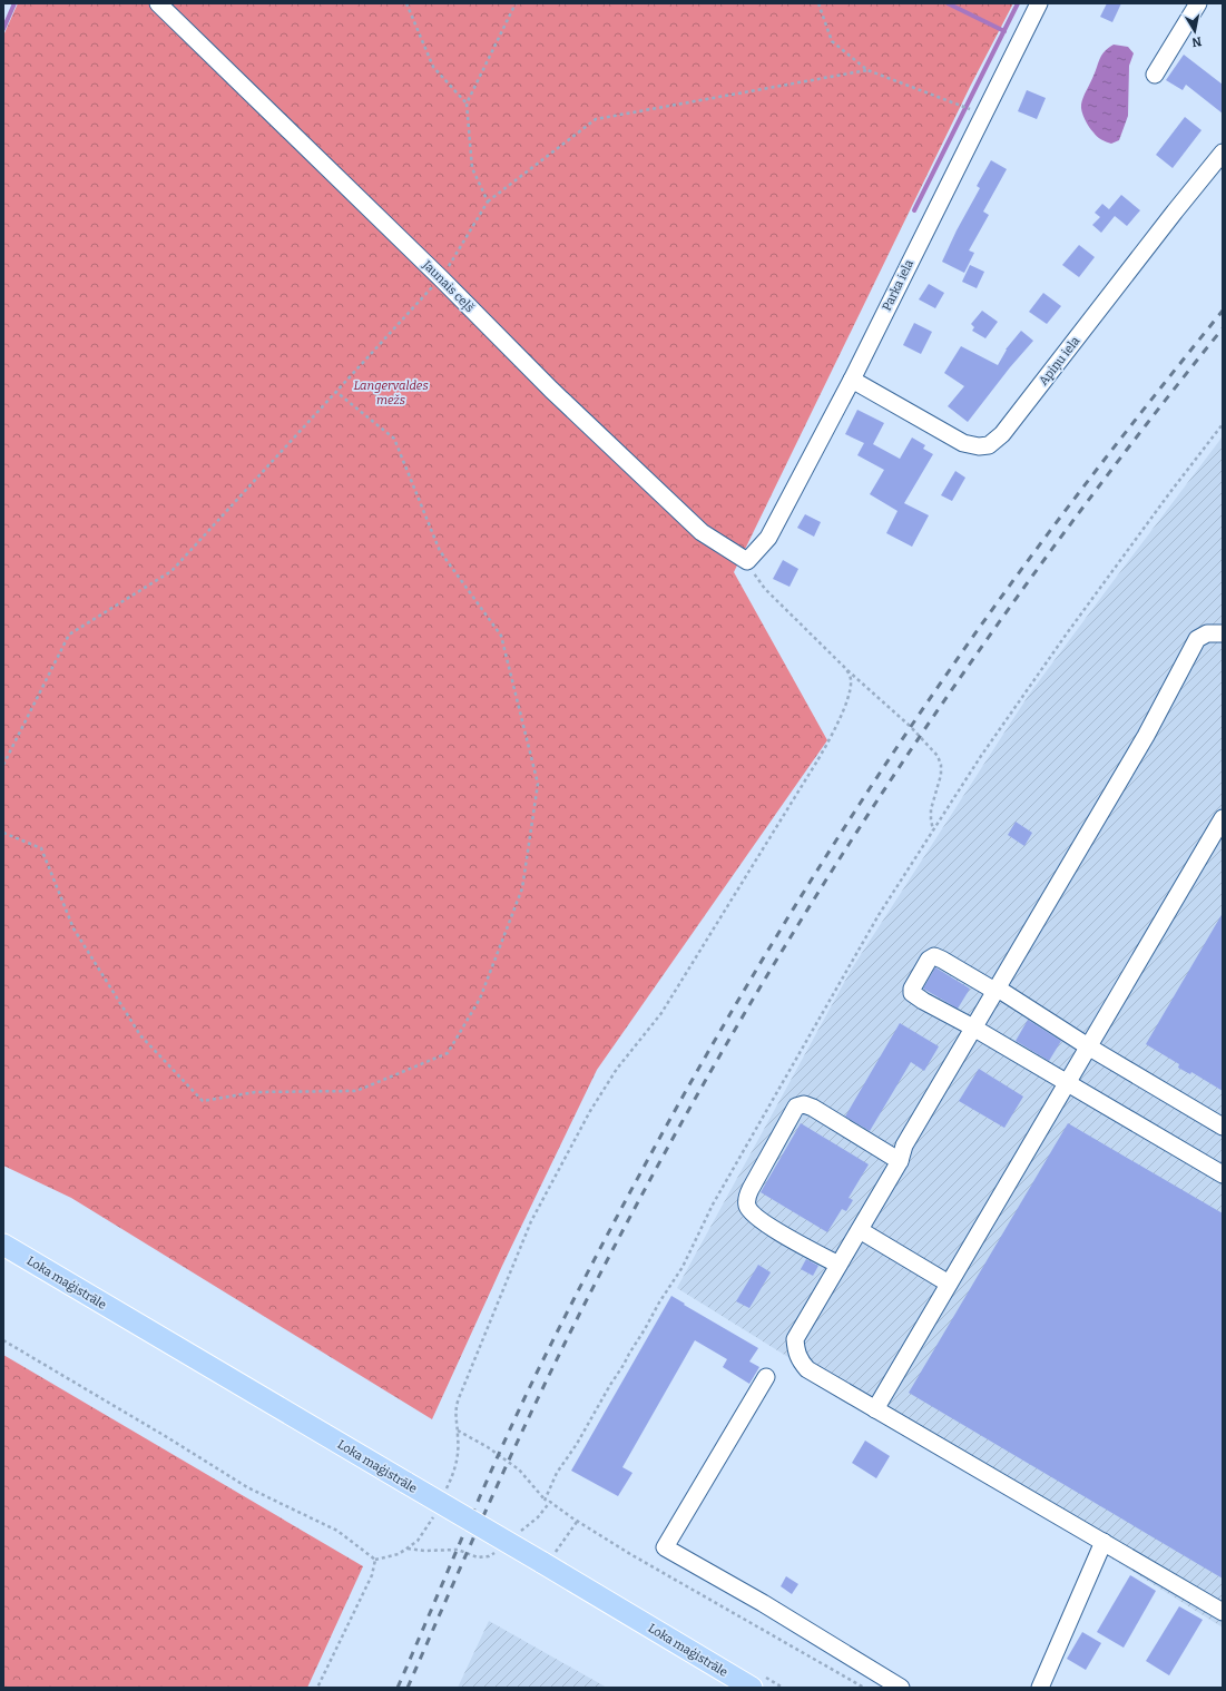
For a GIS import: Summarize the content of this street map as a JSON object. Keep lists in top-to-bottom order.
{
  "streets": {
    "main road": ["Loka maģistrāle"],
    "street": ["Parka iela", "Jaunais ceļš", "Apiņu iela"]
  },
  "crossings": [
    ["Parka iela", "Jaunais ceļš"],
    ["Parka iela", "Apiņu iela"]
  ],
  "parks": ["Langervaldes mežs"],
  "north": "bottom"
}
